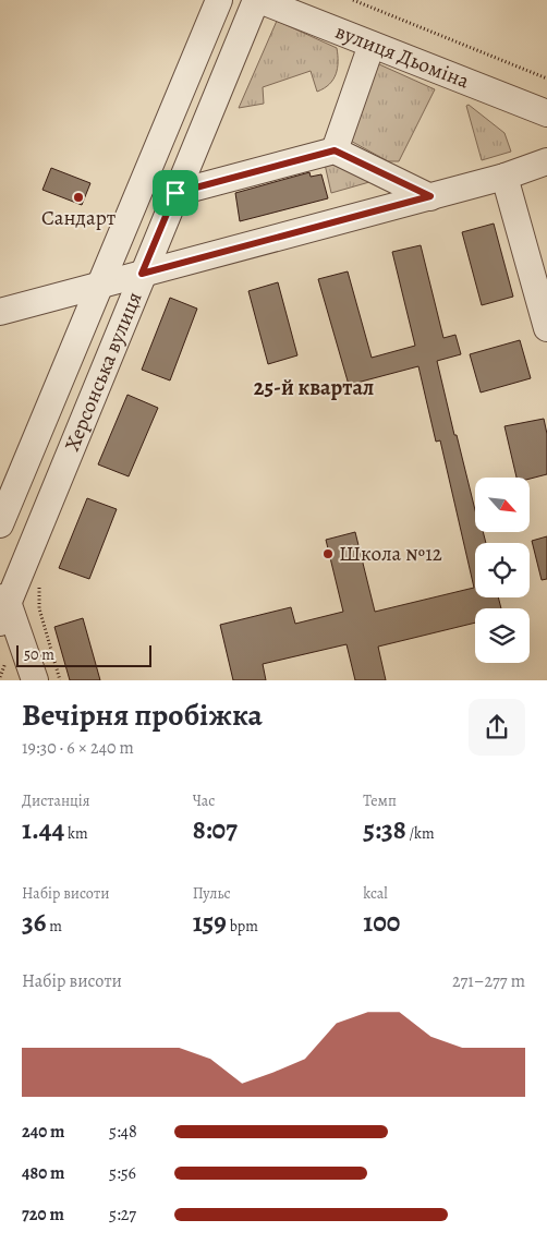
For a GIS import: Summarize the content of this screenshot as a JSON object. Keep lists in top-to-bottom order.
{
  "streets": {
    "street": ["вулиця Дьоміна", "Херсонська вулиця"]
  },
  "crossings": [
    ["вулиця Дьоміна", "Херсонська вулиця"]
  ],
  "districts": ["25-й квартал"],
  "places": ["Сандарт", "Школа №12"],
  "scale_bar": "50 m",
  "north": "bottom right",
  "page": {
    "scale": "50 m",
    "heading": ["Вечірня пробіжка", "19:30 · 6 × 240 m"],
    "stats": [
      ["Дистанція", "1.44 km"],
      ["Час", "8:07"],
      ["Темп", "5:38 /km"],
      ["Набір висоти", "36 m"],
      ["Пульс", "159 bpm"],
      ["kcal", "100"]
    ],
    "chart": ["Набір висоти", "271–277 m"],
    "list": [
      {
        "name": "240 m",
        "note": "5:48"
      },
      {
        "name": "480 m",
        "note": "5:56"
      },
      {
        "name": "720 m",
        "note": "5:27"
      }
    ]
  }
}
